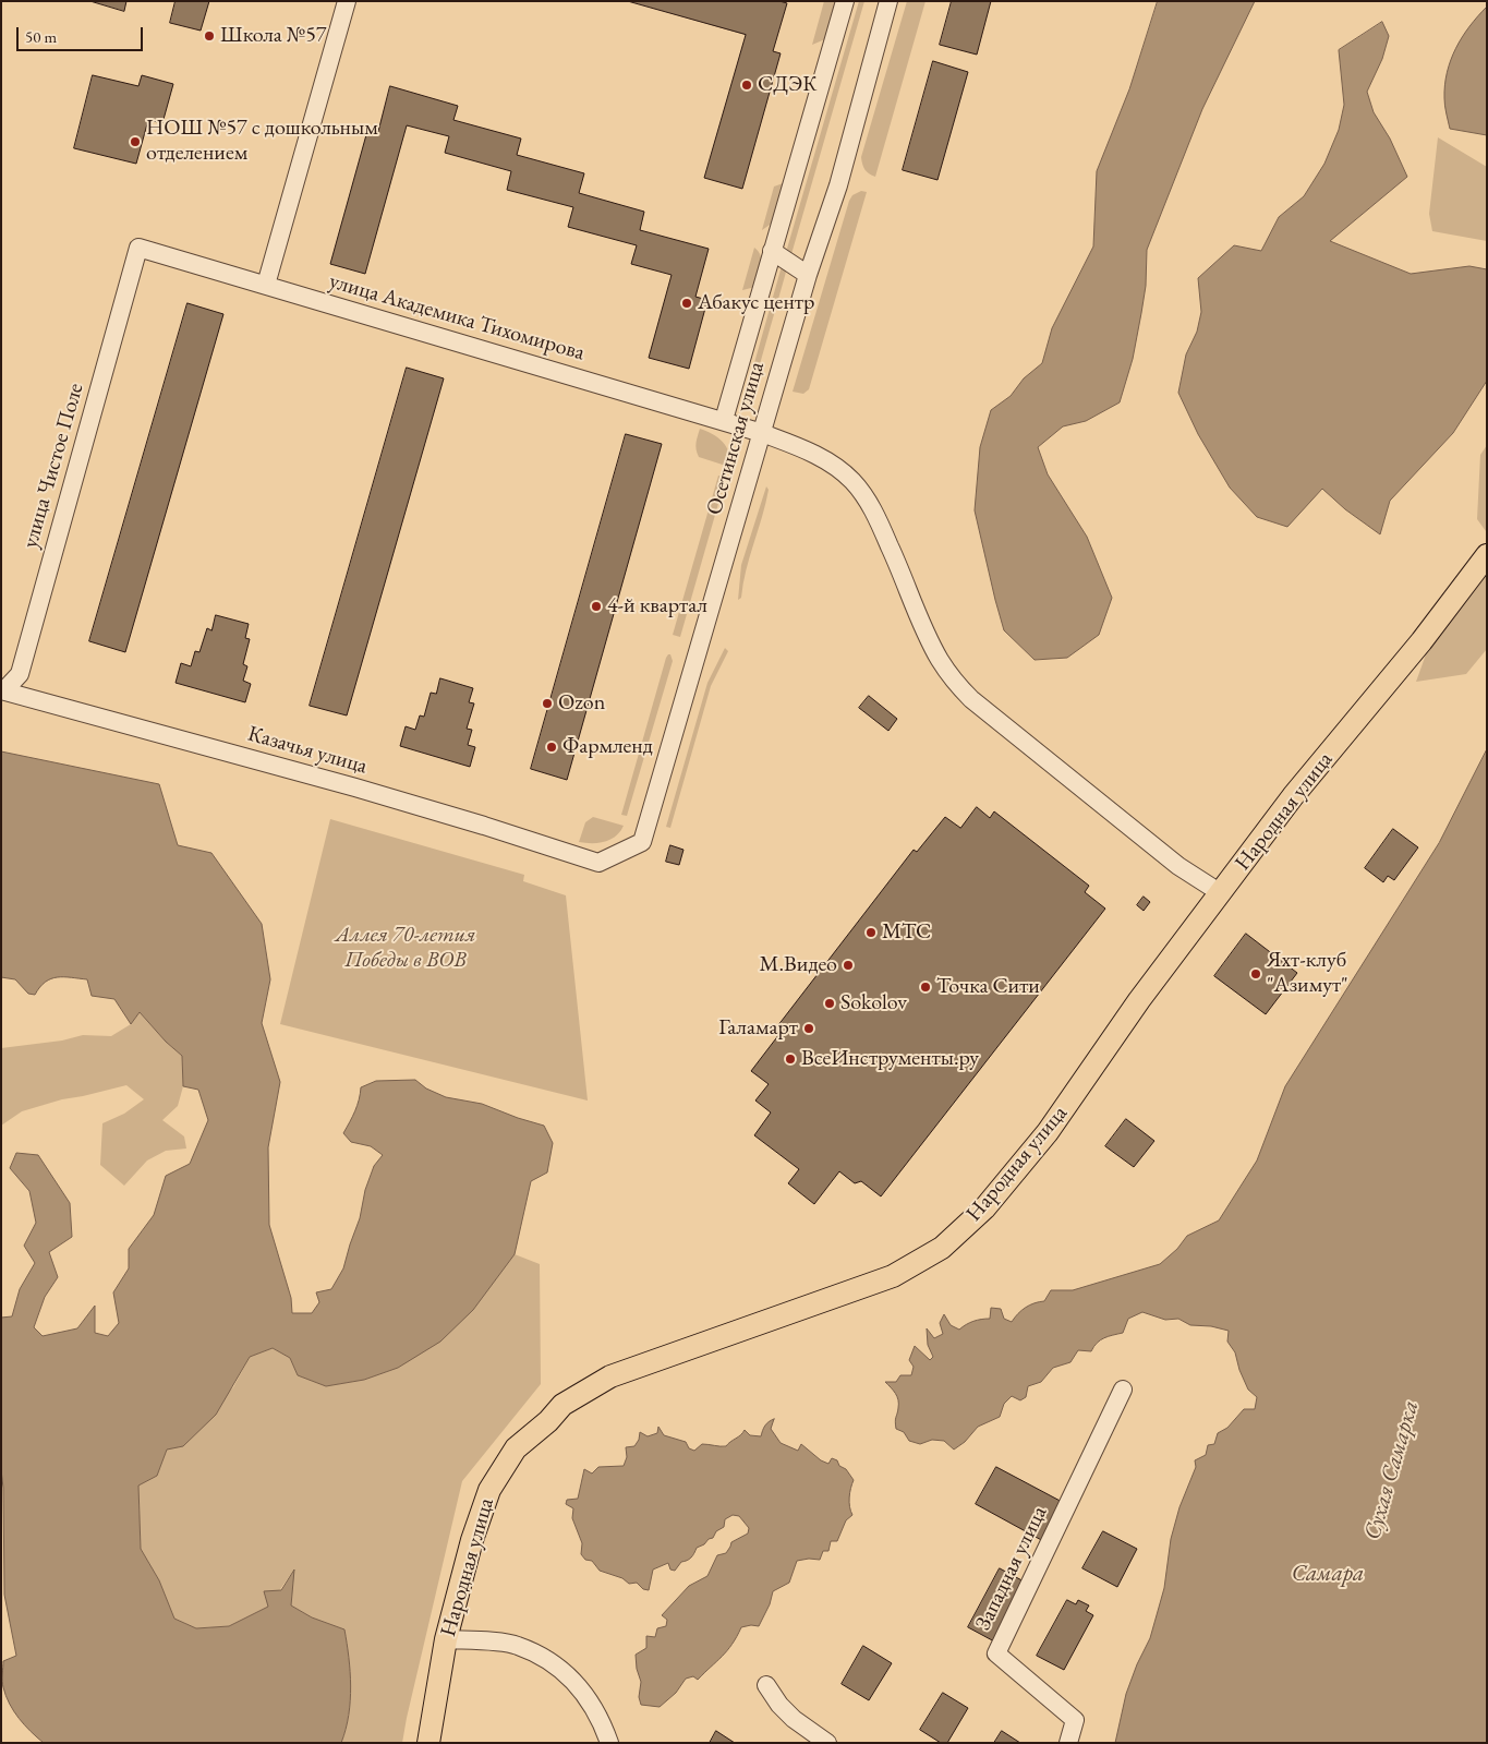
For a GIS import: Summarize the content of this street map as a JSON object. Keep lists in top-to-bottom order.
{
  "streets": {
    "main road": ["Народная улица"],
    "street": [
      "улица Академика Тихомирова",
      "Осетинская улица",
      "улица Чистое Поле",
      "Казачья улица",
      "Западная улица"
    ]
  },
  "crossings": [
    ["улица Академика Тихомирова", "Осетинская улица"],
    ["улица Академика Тихомирова", "улица Чистое Поле"],
    ["улица Академика Тихомирова", "Народная улица"],
    ["Осетинская улица", "Казачья улица"],
    ["улица Чистое Поле", "Казачья улица"]
  ],
  "water": ["Сухая Самарка", "Самара"],
  "parks": ["Аллея 70-летия Победы в ВОВ"],
  "places": [
    "Школа №57",
    "СДЭК",
    "НОШ №57 с дошкольным отделением",
    "Абакус центр",
    "4-й квартал",
    "Ozon",
    "Фармленд",
    "МТС",
    "М.Видео",
    "Яхт-клуб \"Азимут\"",
    "Точка Сити",
    "Sokolov",
    "Галамарт",
    "ВсеИнструменты.ру"
  ],
  "scale_bar": "50 m"
}
